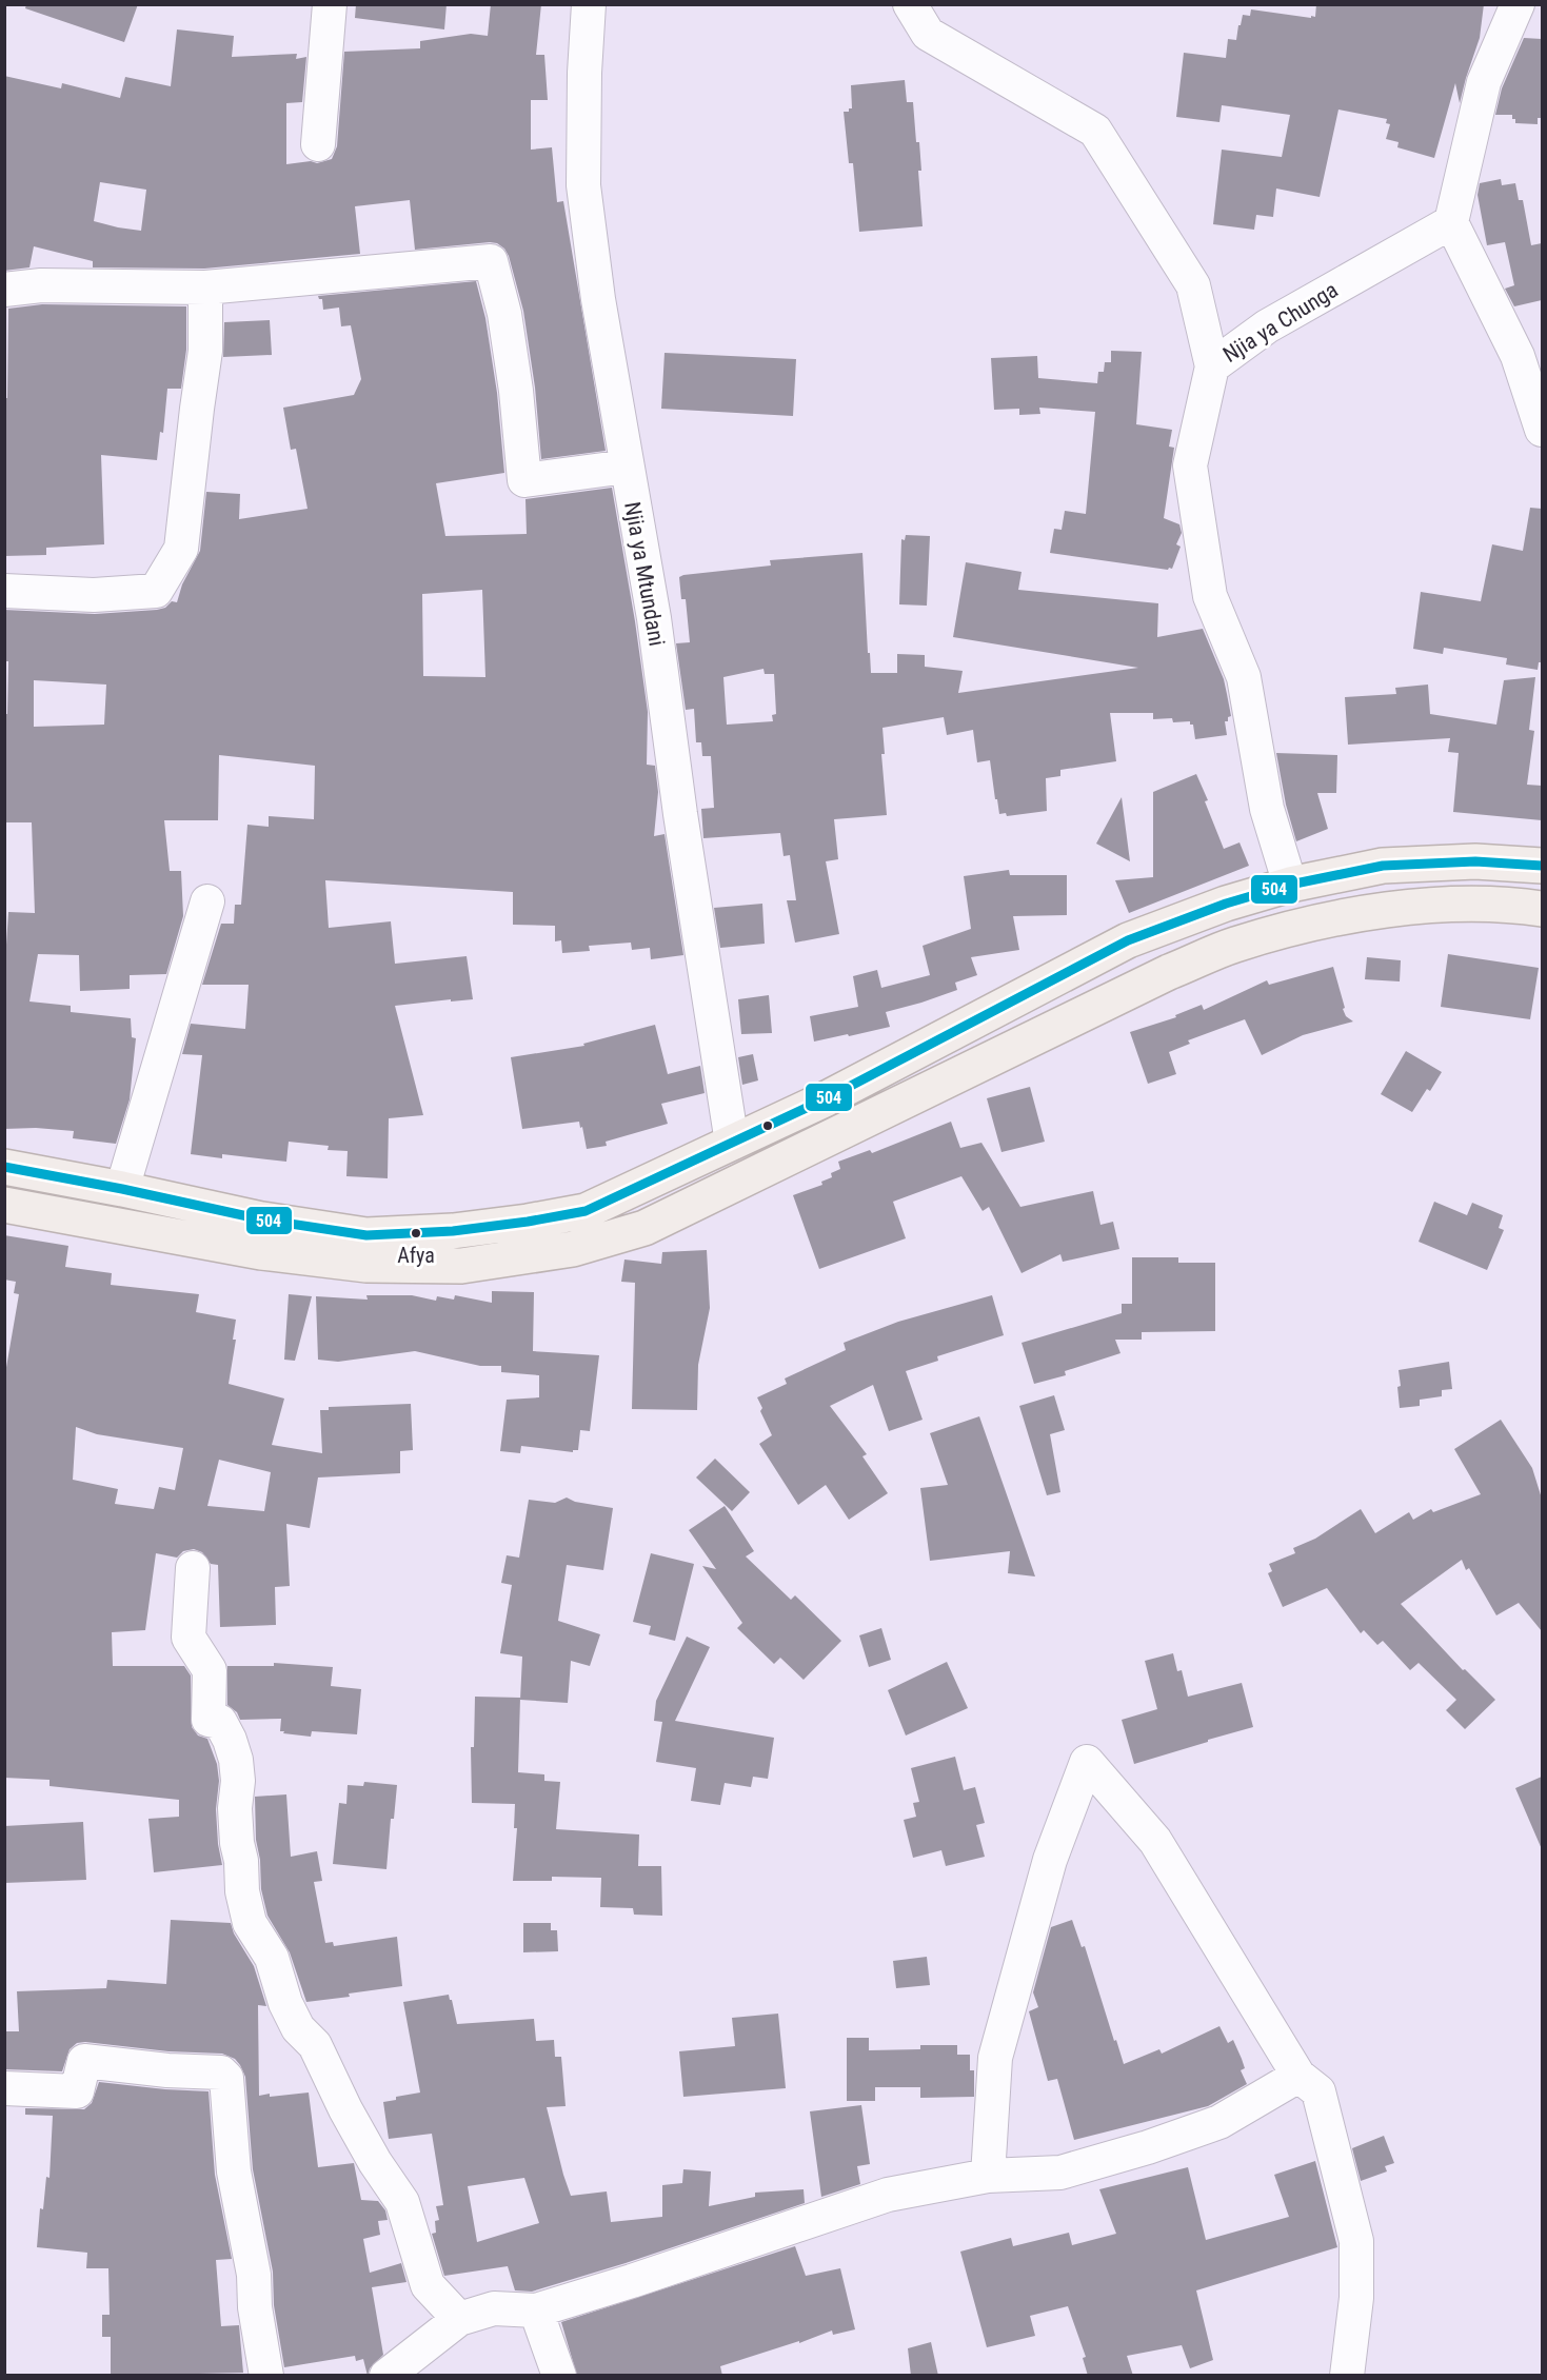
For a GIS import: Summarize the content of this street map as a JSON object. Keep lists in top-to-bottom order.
{
  "streets": {
    "street": ["Njia ya Chunga", "Njia ya Mtundani"]
  },
  "places": ["Afya"],
  "lines": ["transit line 504"]
}
